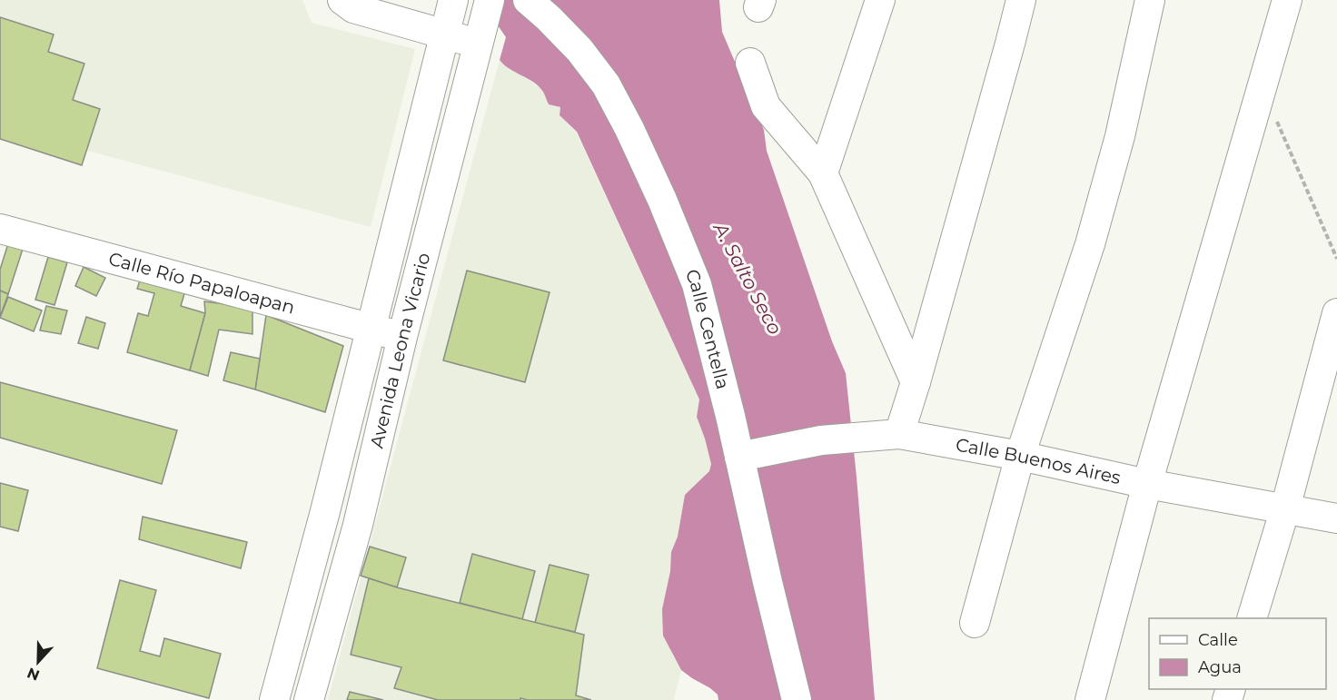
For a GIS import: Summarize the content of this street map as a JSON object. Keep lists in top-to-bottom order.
{
  "streets": {
    "street": [
      "Calle Río Papaloapan",
      "Calle Centella",
      "Avenida Leona Vicario",
      "Calle Buenos Aires"
    ]
  },
  "crossings": [
    ["Calle Río Papaloapan", "Avenida Leona Vicario"],
    ["Calle Centella", "Calle Buenos Aires"]
  ],
  "water": ["A. Salto Seco"],
  "legend": ["Calle", "Agua"],
  "north": "bottom"
}
